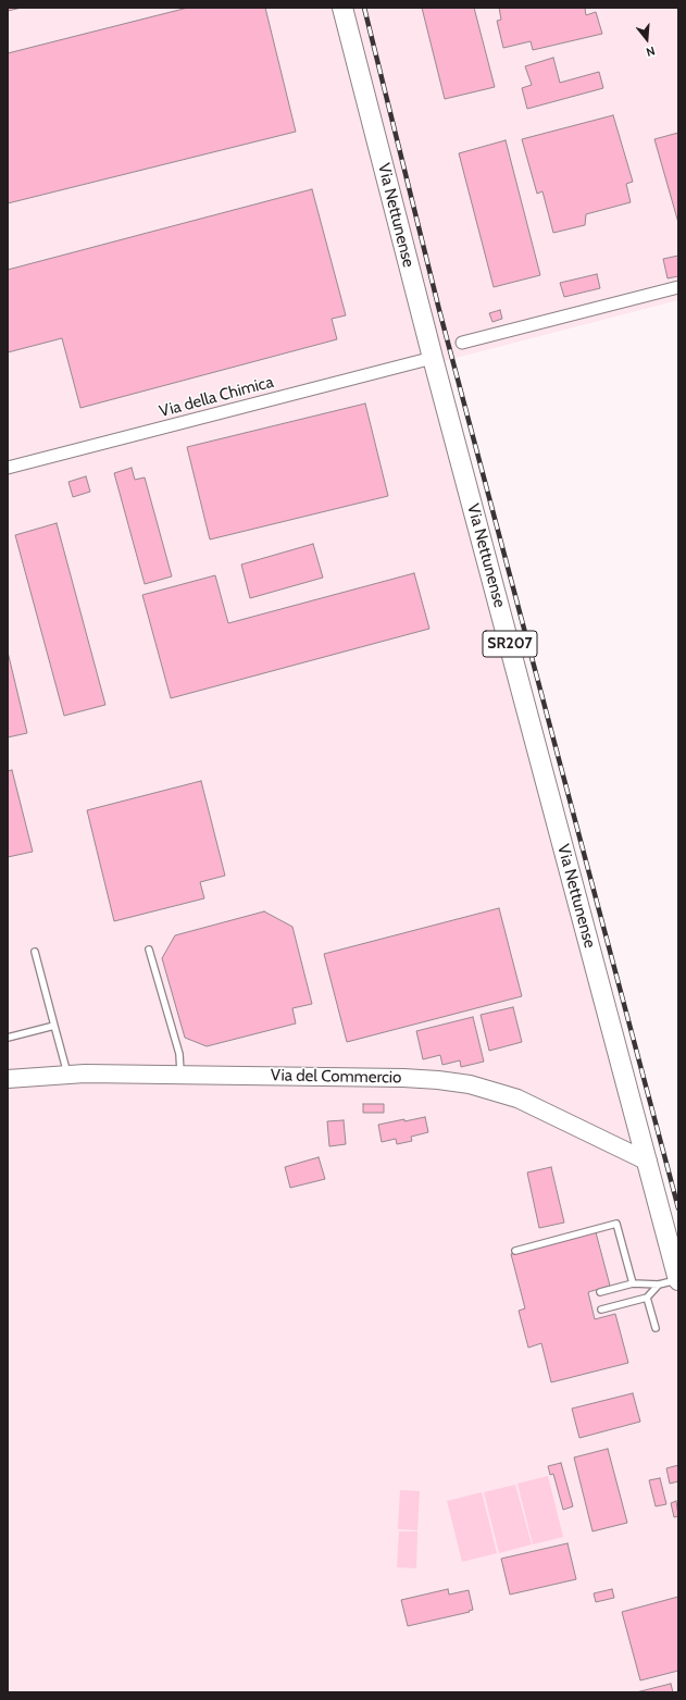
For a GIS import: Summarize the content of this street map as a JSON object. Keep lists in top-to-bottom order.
{
  "streets": {
    "main road": ["Via Nettunense", "SR207"],
    "street": ["Via della Chimica", "Via del Commercio"]
  },
  "crossings": [
    ["Via Nettunense", "Via della Chimica"],
    ["Via Nettunense", "Via del Commercio"]
  ],
  "north": "bottom"
}
